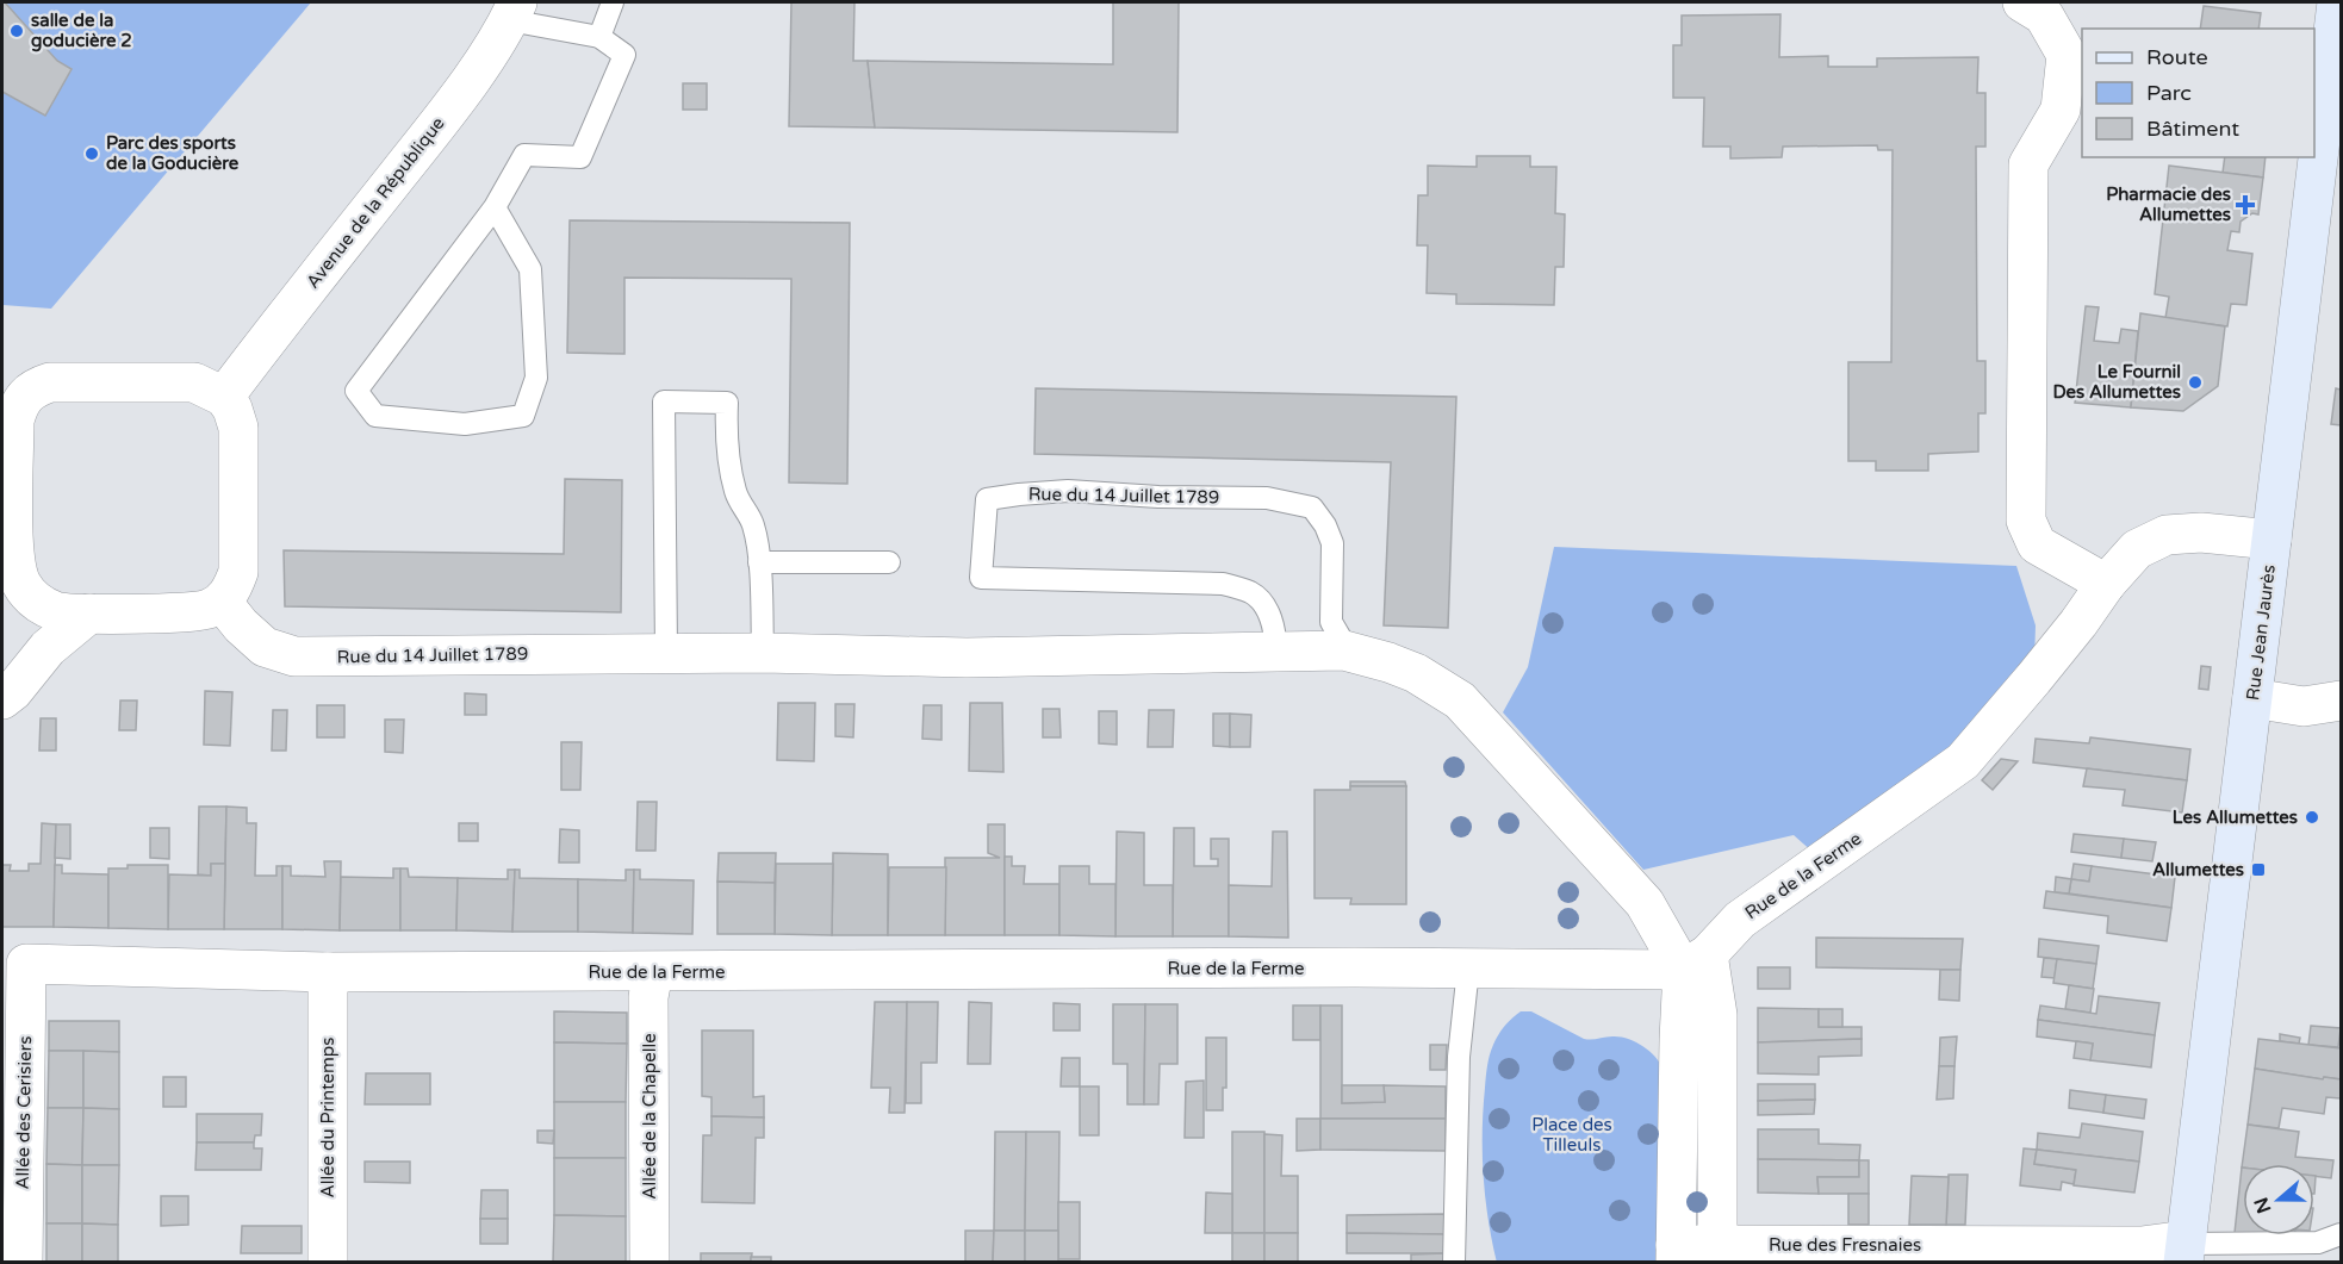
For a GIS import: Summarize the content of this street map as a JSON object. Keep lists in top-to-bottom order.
{
  "streets": {
    "main road": ["Rue Jean Jaurès"],
    "street": [
      "Avenue de la République",
      "Rue du 14 Juillet 1789",
      "Rue de la Ferme",
      "Allée des Cerisiers",
      "Allée de la Chapelle",
      "Allée du Printemps",
      "Rue des Fresnaies"
    ]
  },
  "crossings": [
    ["Rue du 14 Juillet 1789", "Rue de la Ferme"],
    ["Rue Jean Jaurès", "Rue de la Ferme"],
    ["Rue Jean Jaurès", "Rue des Fresnaies"],
    ["Rue de la Ferme", "Allée des Cerisiers"],
    ["Rue de la Ferme", "Allée de la Chapelle"],
    ["Rue de la Ferme", "Allée du Printemps"]
  ],
  "parks": ["Place des Tilleuls"],
  "places": {
    "other": [
      "salle de la goducière 2",
      "Parc des sports de la Goducière",
      "Le Fournil Des Allumettes",
      "Les Allumettes"
    ],
    "health": ["Pharmacie des Allumettes"],
    "transit": ["Allumettes"]
  },
  "legend": ["Route", "Parc", "Bâtiment"],
  "north": "left"
}
